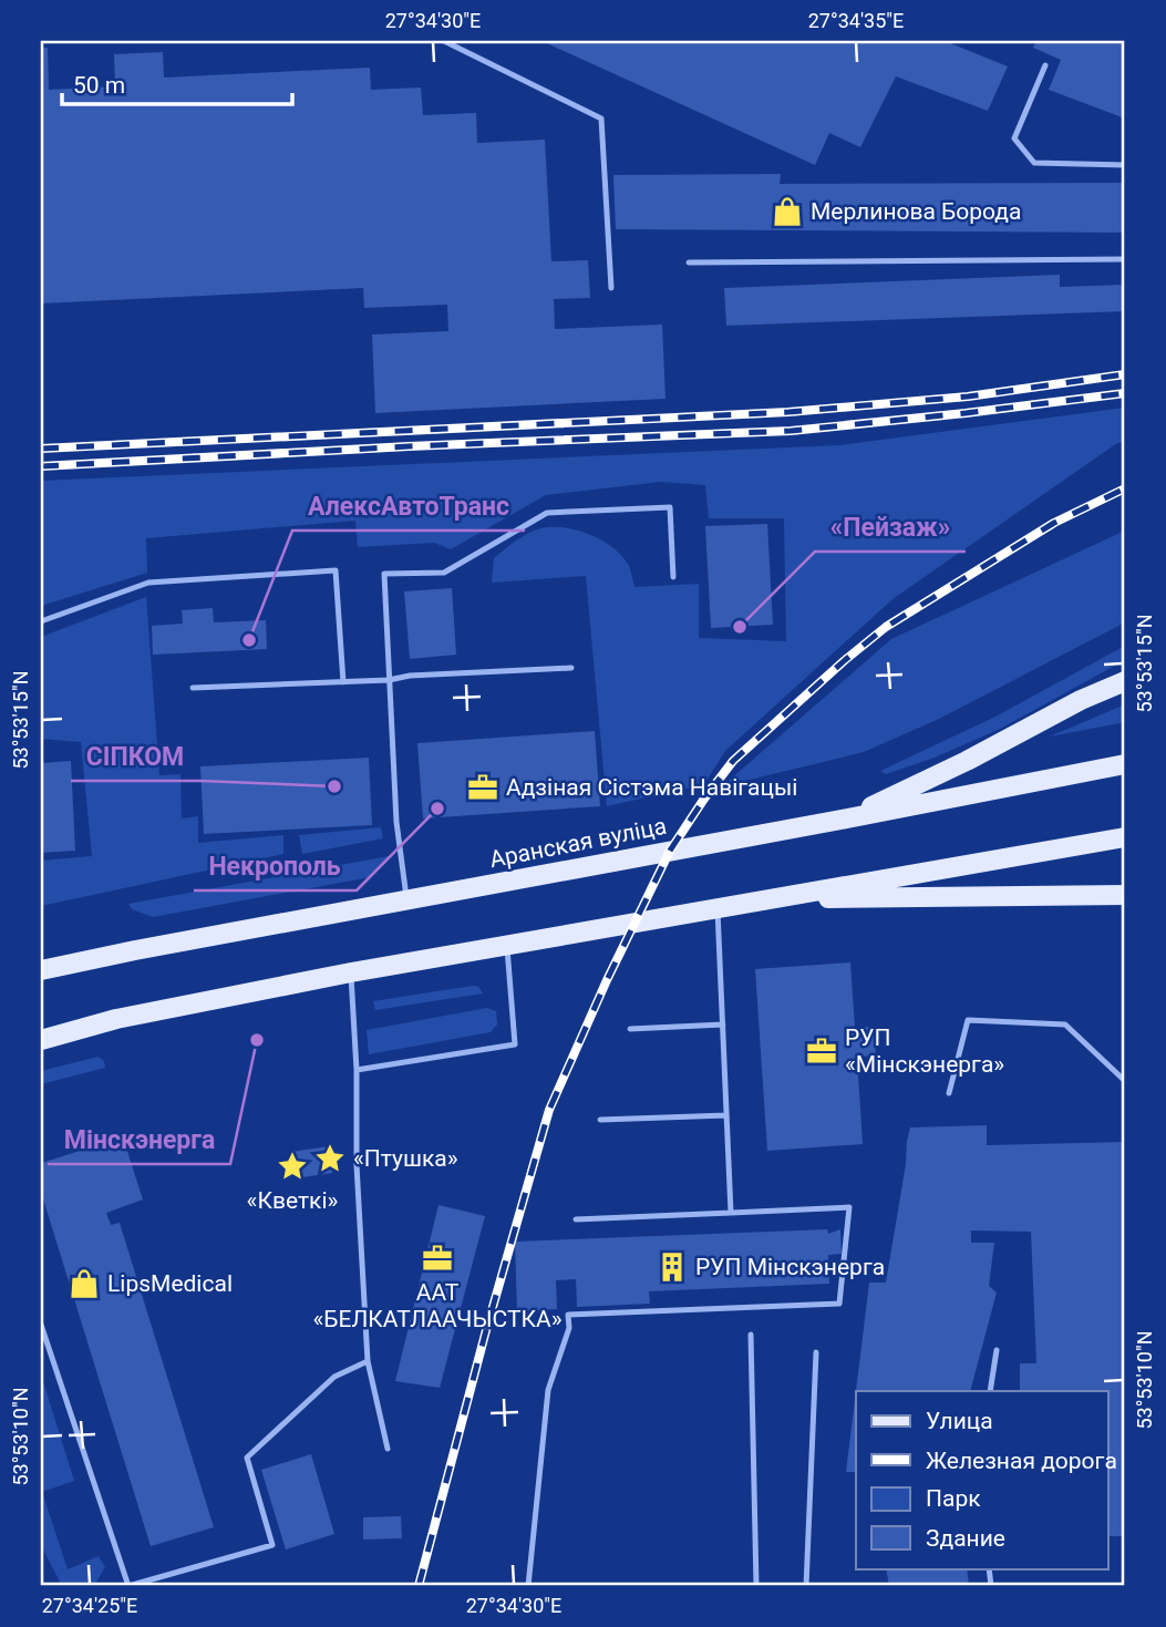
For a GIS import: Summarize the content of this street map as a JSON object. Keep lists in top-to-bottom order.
{
  "streets": {
    "main road": ["Аранская вуліца"]
  },
  "places": {
    "shop": ["Мерлинова Борода", "LipsMedical"],
    "other": [
      "«Пейзаж»",
      "АлексАвтоТранс",
      "СІПКОМ",
      "Некрополь",
      "Мінскэнерга"
    ],
    "office": ["Адзіная Сістэма Навігацыі", "РУП «Мінскэнерга»", "ААТ «БЕЛКАТЛААЧЫСТКА»"],
    "place": ["«Птушка»", "«Кветкі»"],
    "building": ["РУП Мінскэнерга"]
  },
  "legend": [
    "Улица",
    "Железная дорога",
    "Парк",
    "Здание"
  ],
  "scale_bar": "50 m",
  "coordinates": [
    "27°34'30\"E",
    "27°34'35\"E",
    "53°53'15\"N",
    "53°53'10\"N",
    "27°34'25\"E"
  ]
}
